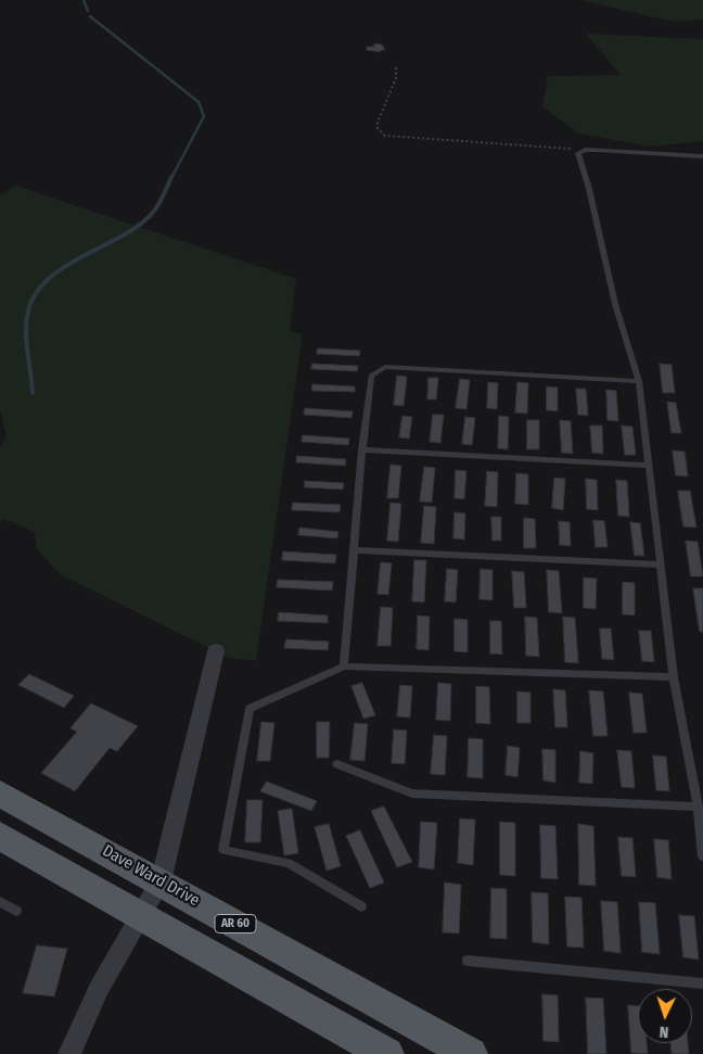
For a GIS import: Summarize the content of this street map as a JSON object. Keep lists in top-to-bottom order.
{
  "streets": {
    "main road": ["Dave Ward Drive", "AR 60"]
  },
  "north": "bottom"
}
